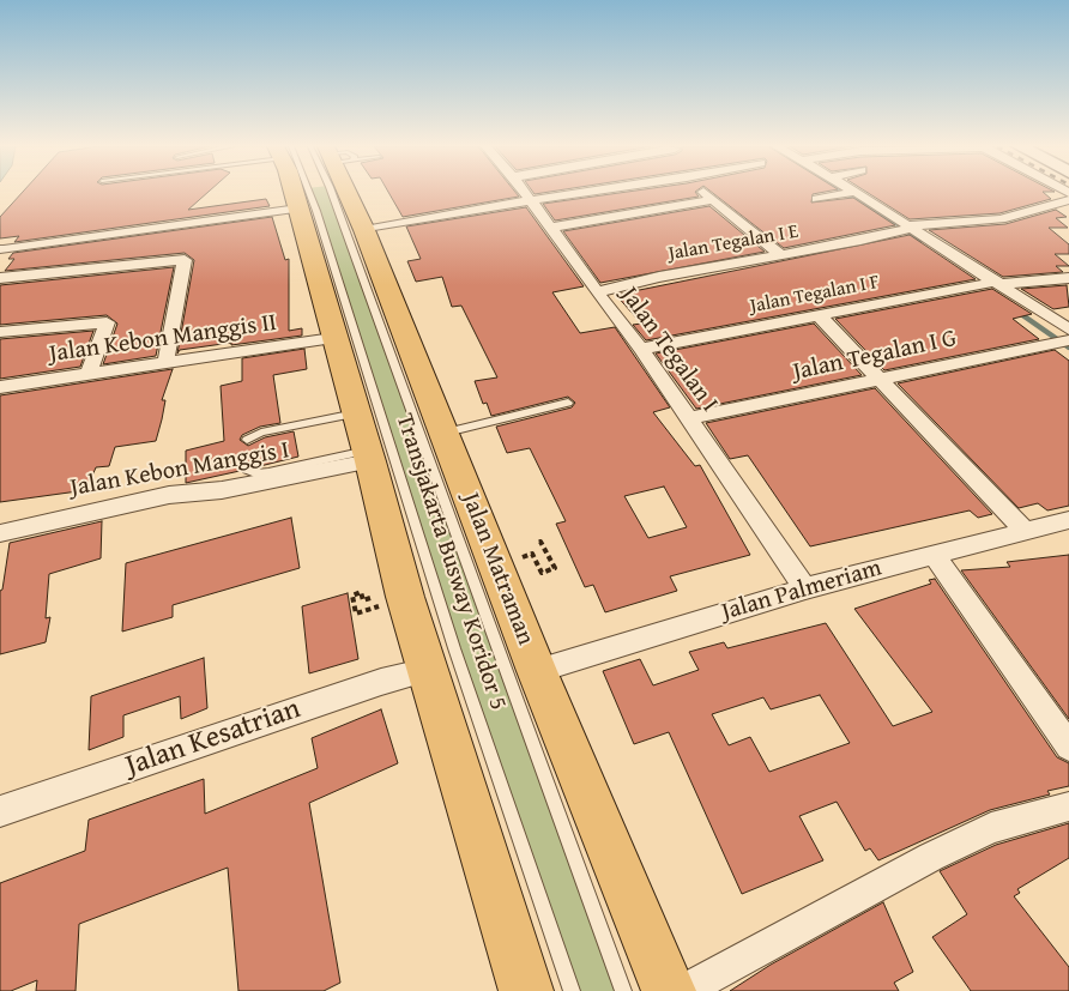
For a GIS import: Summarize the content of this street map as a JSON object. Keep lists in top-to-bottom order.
{
  "streets": {
    "main road": ["Jalan Matraman"],
    "street": [
      "Jalan Tegalan I E",
      "Jalan Tegalan I F",
      "Jalan Kebon Manggis II",
      "Jalan Tegalan I",
      "Jalan Tegalan I G",
      "Jalan Kebon Manggis I",
      "Jalan Palmeriam",
      "Jalan Kesatrian"
    ],
    "lane": ["Transjakarta Busway Koridor 5"]
  },
  "crossings": [
    ["Jalan Tegalan I E", "Jalan Tegalan I"],
    ["Jalan Tegalan I F", "Jalan Tegalan I"],
    ["Jalan Tegalan I", "Jalan Tegalan I G"],
    ["Jalan Tegalan I", "Jalan Palmeriam"],
    ["Jalan Matraman", "Jalan Palmeriam"]
  ]
}
